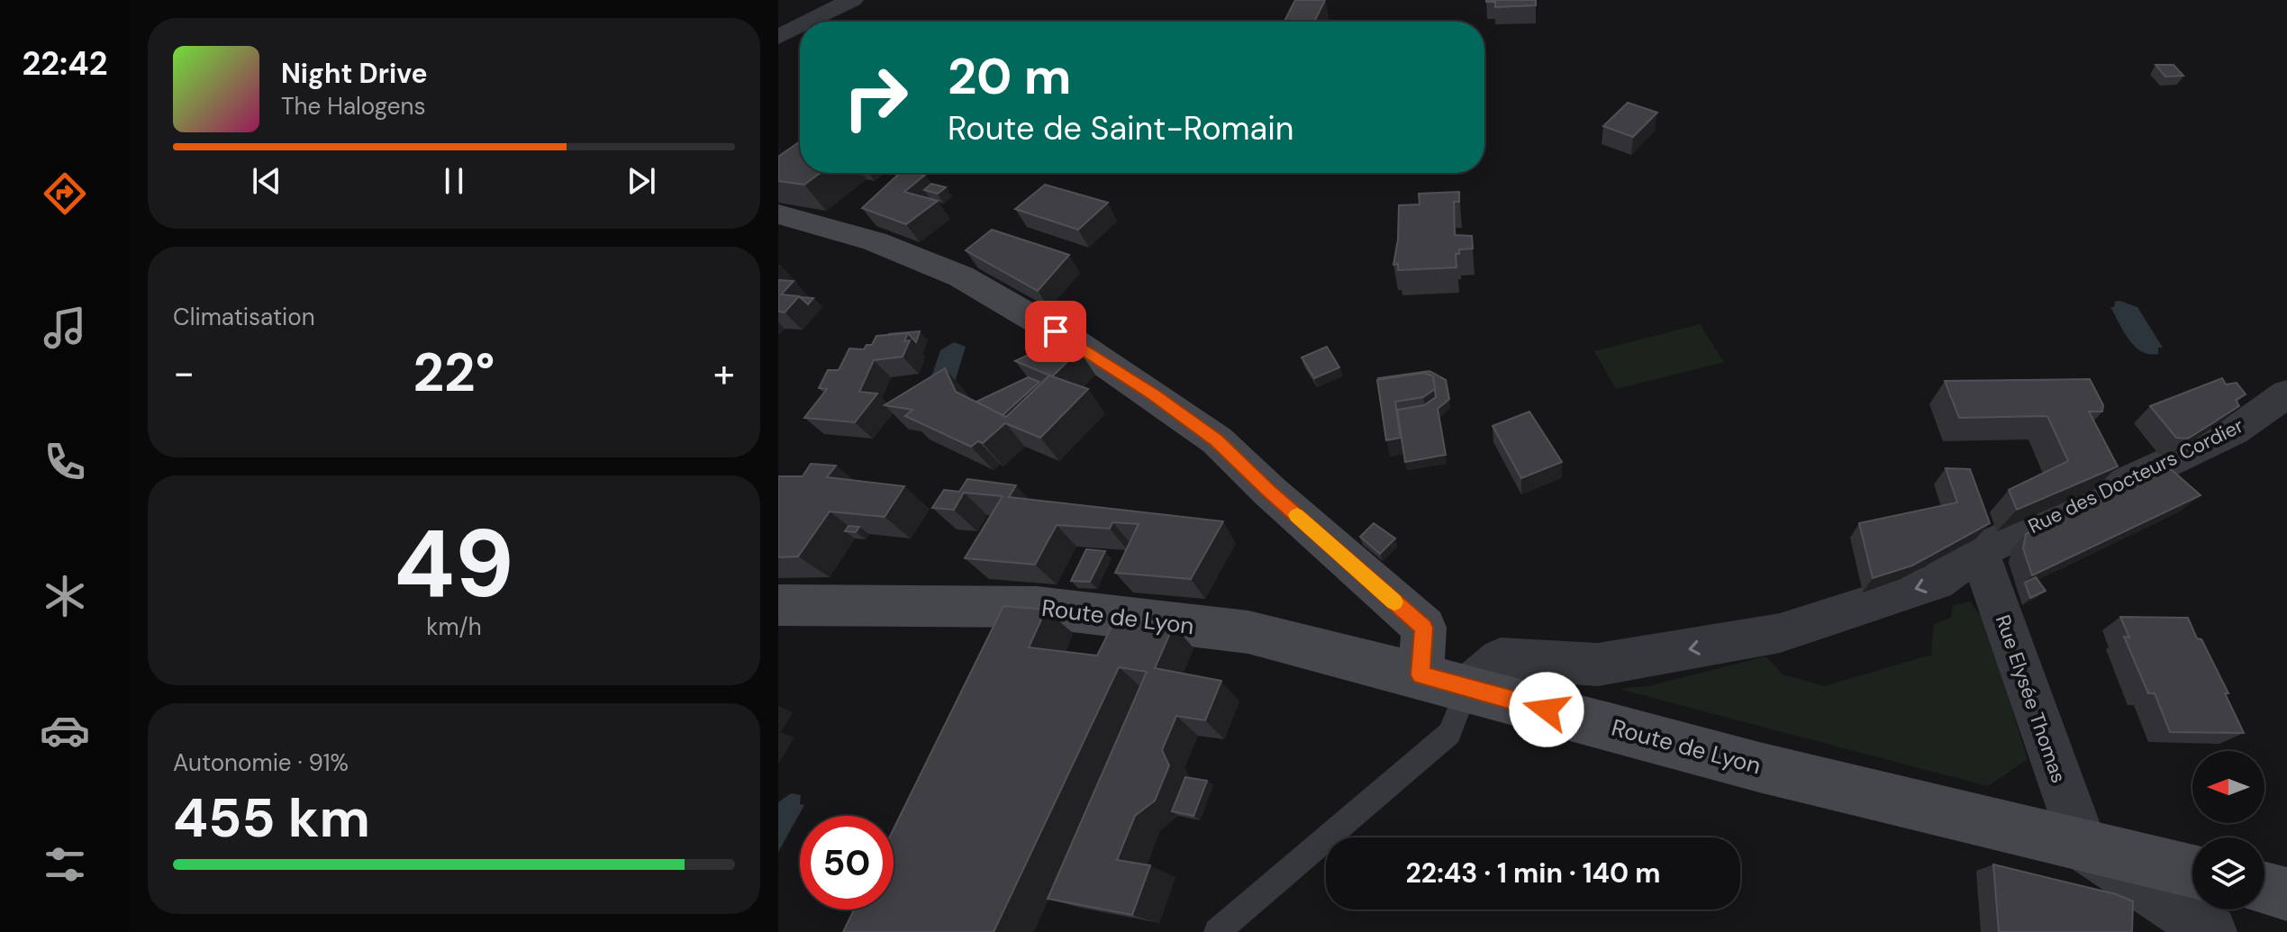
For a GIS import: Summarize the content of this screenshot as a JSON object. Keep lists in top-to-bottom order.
{
  "streets": {
    "main road": ["Route de Lyon"],
    "street": ["Rue des Docteurs Cordier", "Rue Elysée Thomas"]
  },
  "crossings": [
    ["Rue des Docteurs Cordier", "Route de Lyon"],
    ["Rue des Docteurs Cordier", "Rue Elysée Thomas"],
    ["Route de Lyon", "Rue Elysée Thomas"]
  ],
  "one_way": ["Rue des Docteurs Cordier"],
  "north": "left",
  "page": {
    "tabs": "22:42",
    "turn": ["20 m", "Route de Saint-Romain"],
    "song": ["Night Drive", "The Halogens"],
    "tile": [
      "Climatisation",
      ["49", "km/h"],
      ["Autonomie · 91%", "455 km"]
    ],
    "heat": ["−", "22°", "+"],
    "limit": "50",
    "trip": "22:43 · 1 min · 140 m"
  }
}
